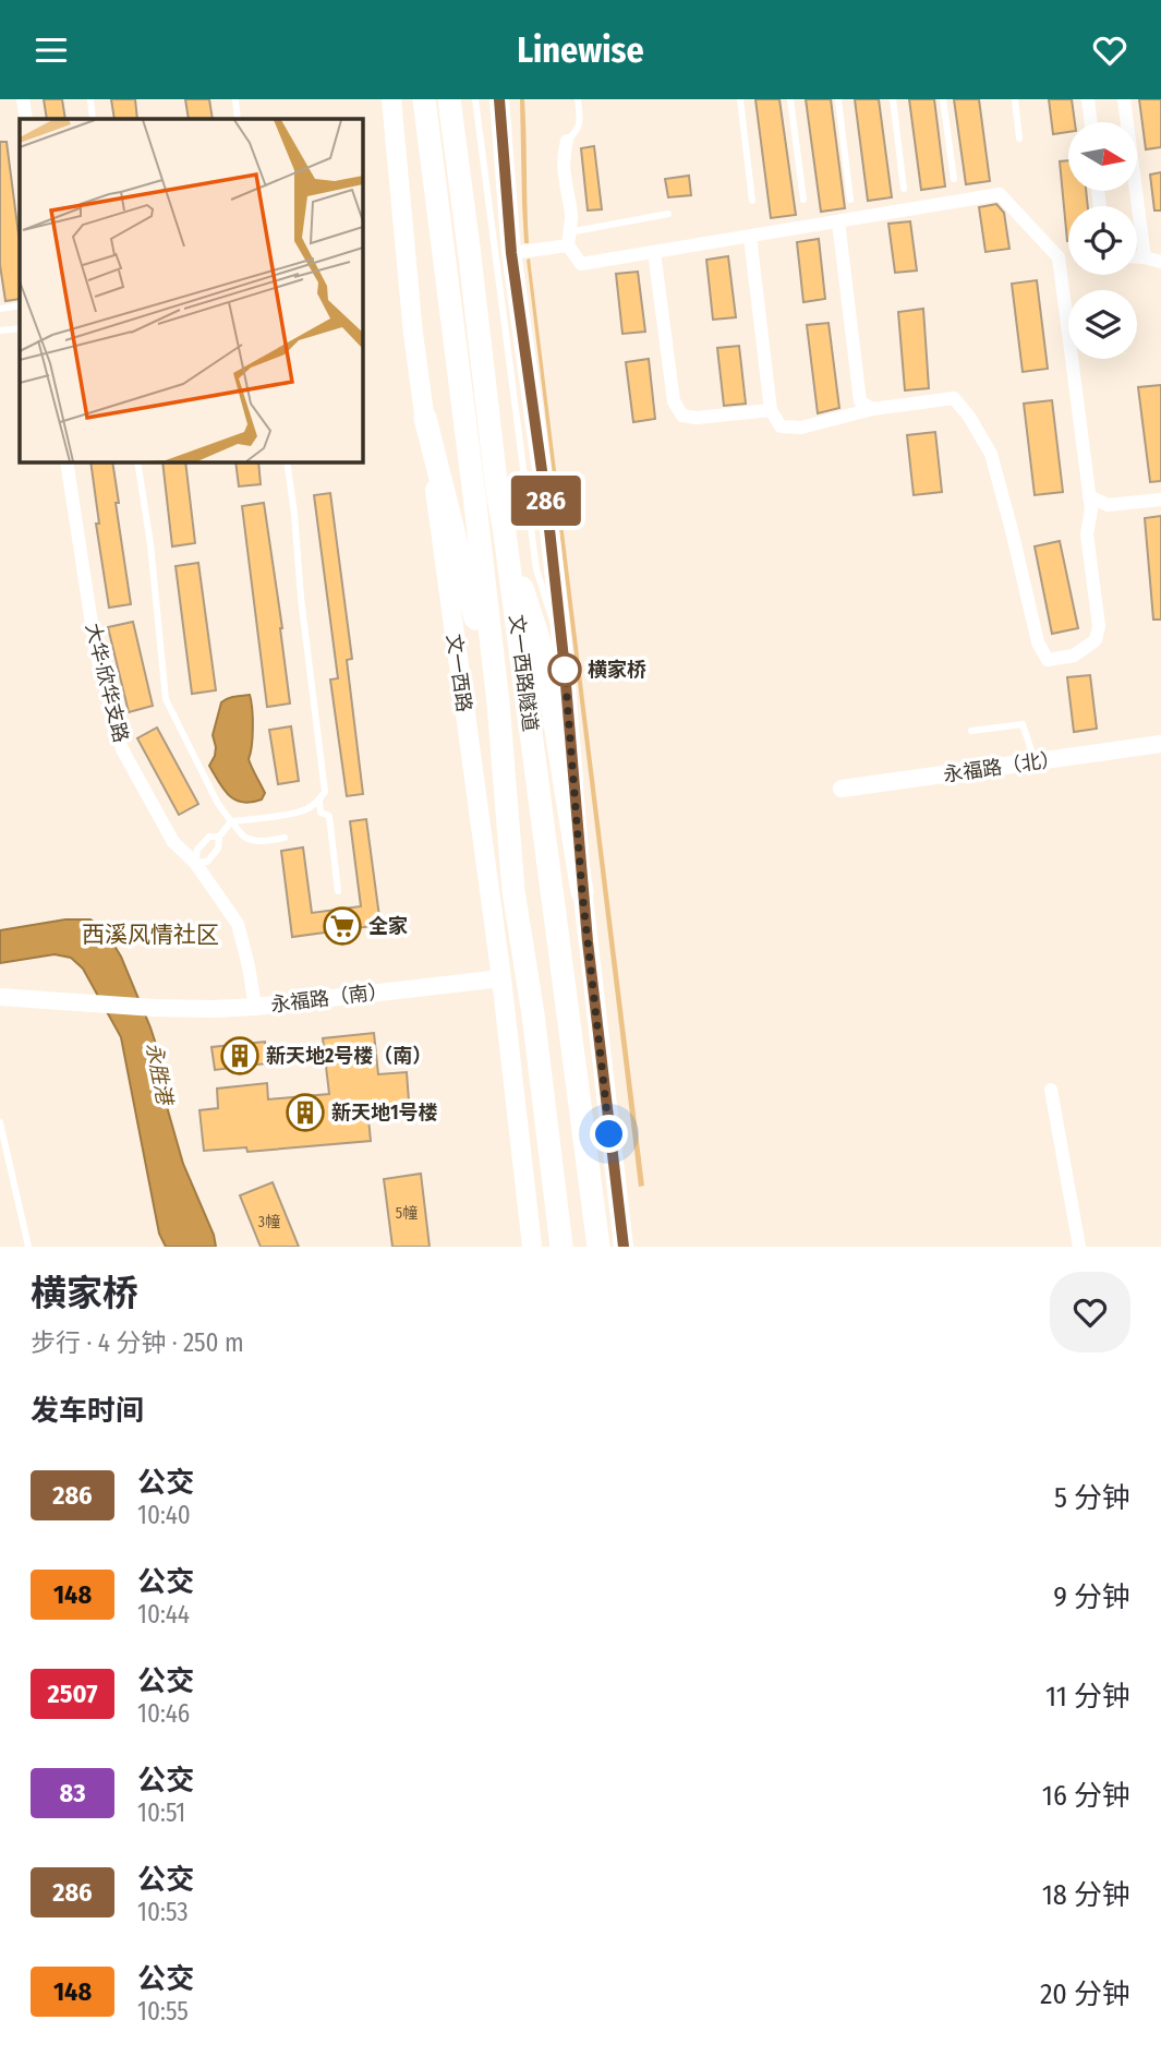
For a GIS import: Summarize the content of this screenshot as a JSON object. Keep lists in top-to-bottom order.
{
  "streets": {
    "highway": ["文一西路隧道"],
    "main road": ["文一西路"],
    "street": ["大华·欣华支路", "永福路（北）", "永福路（南）"]
  },
  "crossings": [
    ["文一西路", "永福路（南）"],
    ["大华·欣华支路", "永福路（南）"]
  ],
  "districts": ["西溪风情社区"],
  "water": ["永胜港"],
  "places": {
    "other": ["横家桥"],
    "supermarket": ["全家"],
    "building": ["新天地2号楼（南）", "新天地1号楼"]
  },
  "lines": ["bus line 286"],
  "house_numbers": ["5幢", "3幢"],
  "north": "right",
  "page": {
    "header": "Linewise",
    "on_map": "286",
    "heading": [
      ["横家桥", "步行 · 4 分钟 · 250 m"],
      "发车时间"
    ],
    "list": [
      {
        "mark": "286",
        "name": "公交",
        "note": "10:40",
        "value": "5 分钟"
      },
      {
        "mark": "148",
        "name": "公交",
        "note": "10:44",
        "value": "9 分钟"
      },
      {
        "mark": "2507",
        "name": "公交",
        "note": "10:46",
        "value": "11 分钟"
      },
      {
        "mark": "83",
        "name": "公交",
        "note": "10:51",
        "value": "16 分钟"
      },
      {
        "mark": "286",
        "name": "公交",
        "note": "10:53",
        "value": "18 分钟"
      },
      {
        "mark": "148",
        "name": "公交",
        "note": "10:55",
        "value": "20 分钟"
      }
    ]
  }
}
